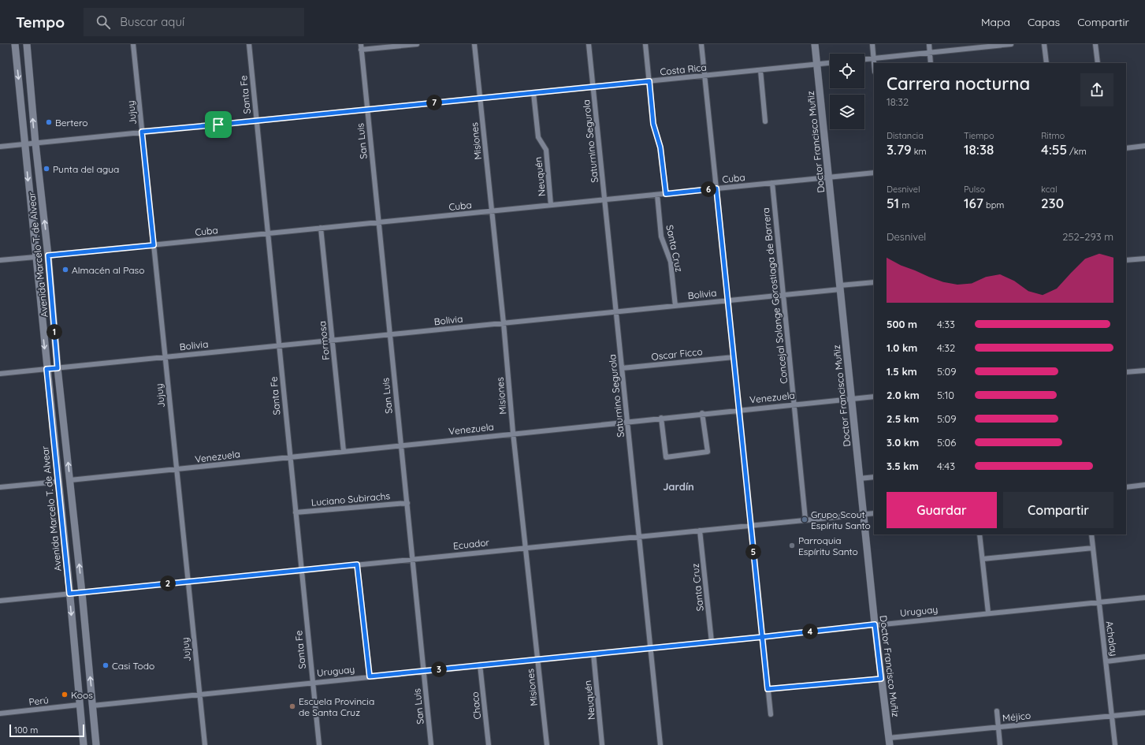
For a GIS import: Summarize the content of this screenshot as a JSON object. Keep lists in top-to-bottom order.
{
  "streets": {
    "main road": ["Doctor Francisco Muñiz", "Avenida Marcelo T. de Alvear"],
    "street": [
      "Costa Rica",
      "Santa Fe",
      "Jujuy",
      "San Luis",
      "Misiones",
      "Saturnino Segurola",
      "Neuquén",
      "Cuba",
      "Santa Cruz",
      "Bolivia",
      "Concejal Solange Gorostiaga de Barrera",
      "Formosa",
      "Oscar Ficco",
      "Venezuela",
      "Luciano Subirachs",
      "Ecuador",
      "Uruguay",
      "Achalay",
      "Perú",
      "Chaco",
      "Méjico"
    ]
  },
  "crossings": [
    ["Costa Rica", "Santa Fe"],
    ["Costa Rica", "Jujuy"],
    ["Costa Rica", "San Luis"],
    ["Costa Rica", "Misiones"],
    ["Costa Rica", "Saturnino Segurola"],
    ["Costa Rica", "Doctor Francisco Muñiz"],
    ["Costa Rica", "Neuquén"],
    ["Costa Rica", "Avenida Marcelo T. de Alvear"],
    ["Santa Fe", "Cuba"],
    ["Santa Fe", "Bolivia"],
    ["Santa Fe", "Venezuela"],
    ["Santa Fe", "Luciano Subirachs"],
    ["Santa Fe", "Ecuador"],
    ["Santa Fe", "Uruguay"],
    ["Jujuy", "Cuba"],
    ["Jujuy", "Bolivia"],
    ["Jujuy", "Venezuela"],
    ["Jujuy", "Ecuador"],
    ["Jujuy", "Uruguay"],
    ["San Luis", "Cuba"],
    ["San Luis", "Bolivia"],
    ["San Luis", "Venezuela"],
    ["San Luis", "Luciano Subirachs"],
    ["San Luis", "Ecuador"],
    ["San Luis", "Uruguay"],
    ["Misiones", "Cuba"],
    ["Misiones", "Bolivia"],
    ["Misiones", "Venezuela"],
    ["Misiones", "Ecuador"],
    ["Misiones", "Uruguay"],
    ["Saturnino Segurola", "Cuba"],
    ["Saturnino Segurola", "Bolivia"],
    ["Saturnino Segurola", "Oscar Ficco"],
    ["Saturnino Segurola", "Venezuela"],
    ["Saturnino Segurola", "Ecuador"],
    ["Saturnino Segurola", "Uruguay"],
    ["Doctor Francisco Muñiz", "Cuba"],
    ["Doctor Francisco Muñiz", "Bolivia"],
    ["Doctor Francisco Muñiz", "Venezuela"],
    ["Doctor Francisco Muñiz", "Ecuador"],
    ["Doctor Francisco Muñiz", "Uruguay"],
    ["Doctor Francisco Muñiz", "Méjico"],
    ["Neuquén", "Cuba"],
    ["Neuquén", "Uruguay"],
    ["Cuba", "Santa Cruz"],
    ["Cuba", "Avenida Marcelo T. de Alvear"],
    ["Cuba", "Concejal Solange Gorostiaga de Barrera"],
    ["Cuba", "Formosa"],
    ["Santa Cruz", "Bolivia"],
    ["Santa Cruz", "Ecuador"],
    ["Santa Cruz", "Uruguay"],
    ["Avenida Marcelo T. de Alvear", "Bolivia"],
    ["Avenida Marcelo T. de Alvear", "Venezuela"],
    ["Avenida Marcelo T. de Alvear", "Ecuador"],
    ["Avenida Marcelo T. de Alvear", "Uruguay"],
    ["Avenida Marcelo T. de Alvear", "Perú"],
    ["Bolivia", "Concejal Solange Gorostiaga de Barrera"],
    ["Bolivia", "Formosa"],
    ["Concejal Solange Gorostiaga de Barrera", "Venezuela"],
    ["Concejal Solange Gorostiaga de Barrera", "Ecuador"],
    ["Formosa", "Venezuela"],
    ["Uruguay", "Achalay"],
    ["Uruguay", "Chaco"],
    ["Achalay", "Méjico"]
  ],
  "districts": ["Jardín"],
  "places": [
    "Bertero",
    "Punta del agua",
    "Almacén al Paso",
    "Grupo Scout Espíritu Santo",
    "Parroquia Espíritu Santo",
    "Casi Todo",
    "Koos",
    "Escuela Provincia de Santa Cruz"
  ],
  "scale_bar": "100 m",
  "page": {
    "header": "Tempo",
    "search": "Buscar aquí",
    "nav": ["Mapa", "Capas", "Compartir"],
    "heading": ["Carrera nocturna", "18:32"],
    "pins": [
      "7",
      "6",
      "1",
      "5",
      "2",
      "4",
      "3"
    ],
    "stats": [
      ["Distancia", "3.79 km"],
      ["Tiempo", "18:38"],
      ["Ritmo", "4:55 /km"],
      ["Desnivel", "51 m"],
      ["Pulso", "167 bpm"],
      ["kcal", "230"]
    ],
    "chart": ["Desnivel", "252–293 m"],
    "list": [
      {
        "name": "500 m",
        "note": "4:33"
      },
      {
        "name": "1.0 km",
        "note": "4:32"
      },
      {
        "name": "1.5 km",
        "note": "5:09"
      },
      {
        "name": "2.0 km",
        "note": "5:10"
      },
      {
        "name": "2.5 km",
        "note": "5:09"
      },
      {
        "name": "3.0 km",
        "note": "5:06"
      },
      {
        "name": "3.5 km",
        "note": "4:43"
      }
    ],
    "buttons": ["Guardar", "Compartir"],
    "scale": "100 m"
  }
}
